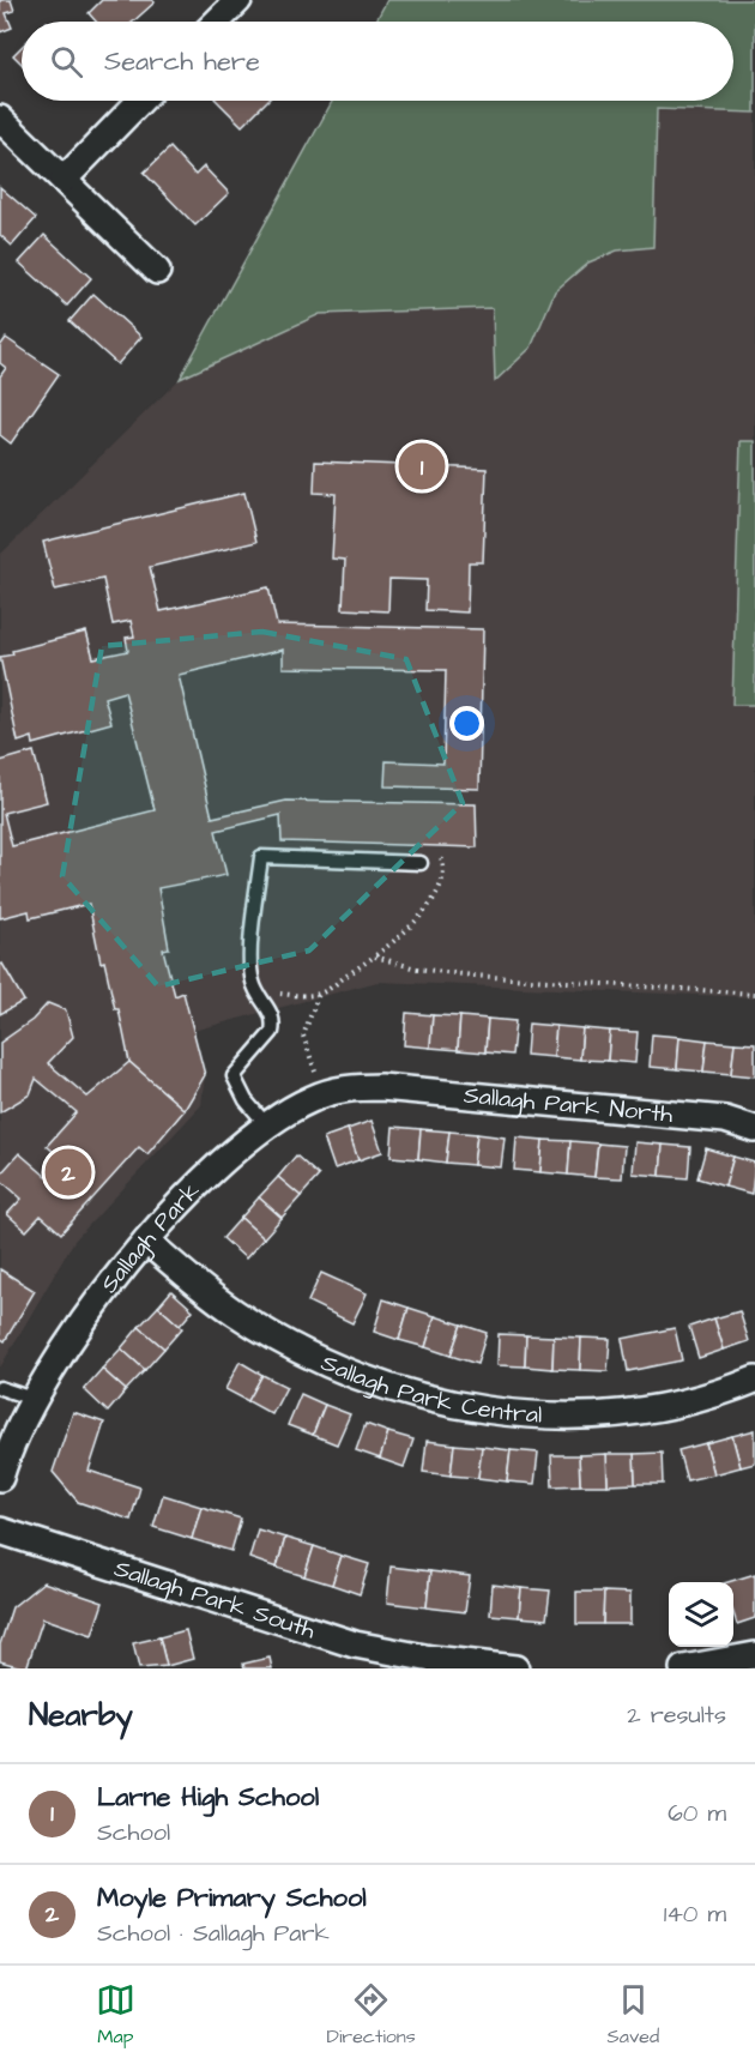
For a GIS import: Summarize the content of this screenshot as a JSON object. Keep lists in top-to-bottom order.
{
  "streets": {
    "street": [
      "Sallagh Park North",
      "Sallagh Park",
      "Sallagh Park Central",
      "Sallagh Park South"
    ]
  },
  "crossings": [
    ["Sallagh Park North", "Sallagh Park"],
    ["Sallagh Park", "Sallagh Park Central"]
  ],
  "page": {
    "search": "Search here",
    "pins": ["1", "2"],
    "heading": ["Nearby", "2 results"],
    "list": [
      {
        "mark": "1",
        "name": "Larne High School",
        "note": "School",
        "value": "60 m"
      },
      {
        "mark": "2",
        "name": "Moyle Primary School",
        "note": "School · Sallagh Park",
        "value": "140 m"
      }
    ],
    "nav": ["Map", "Directions", "Saved"]
  }
}
